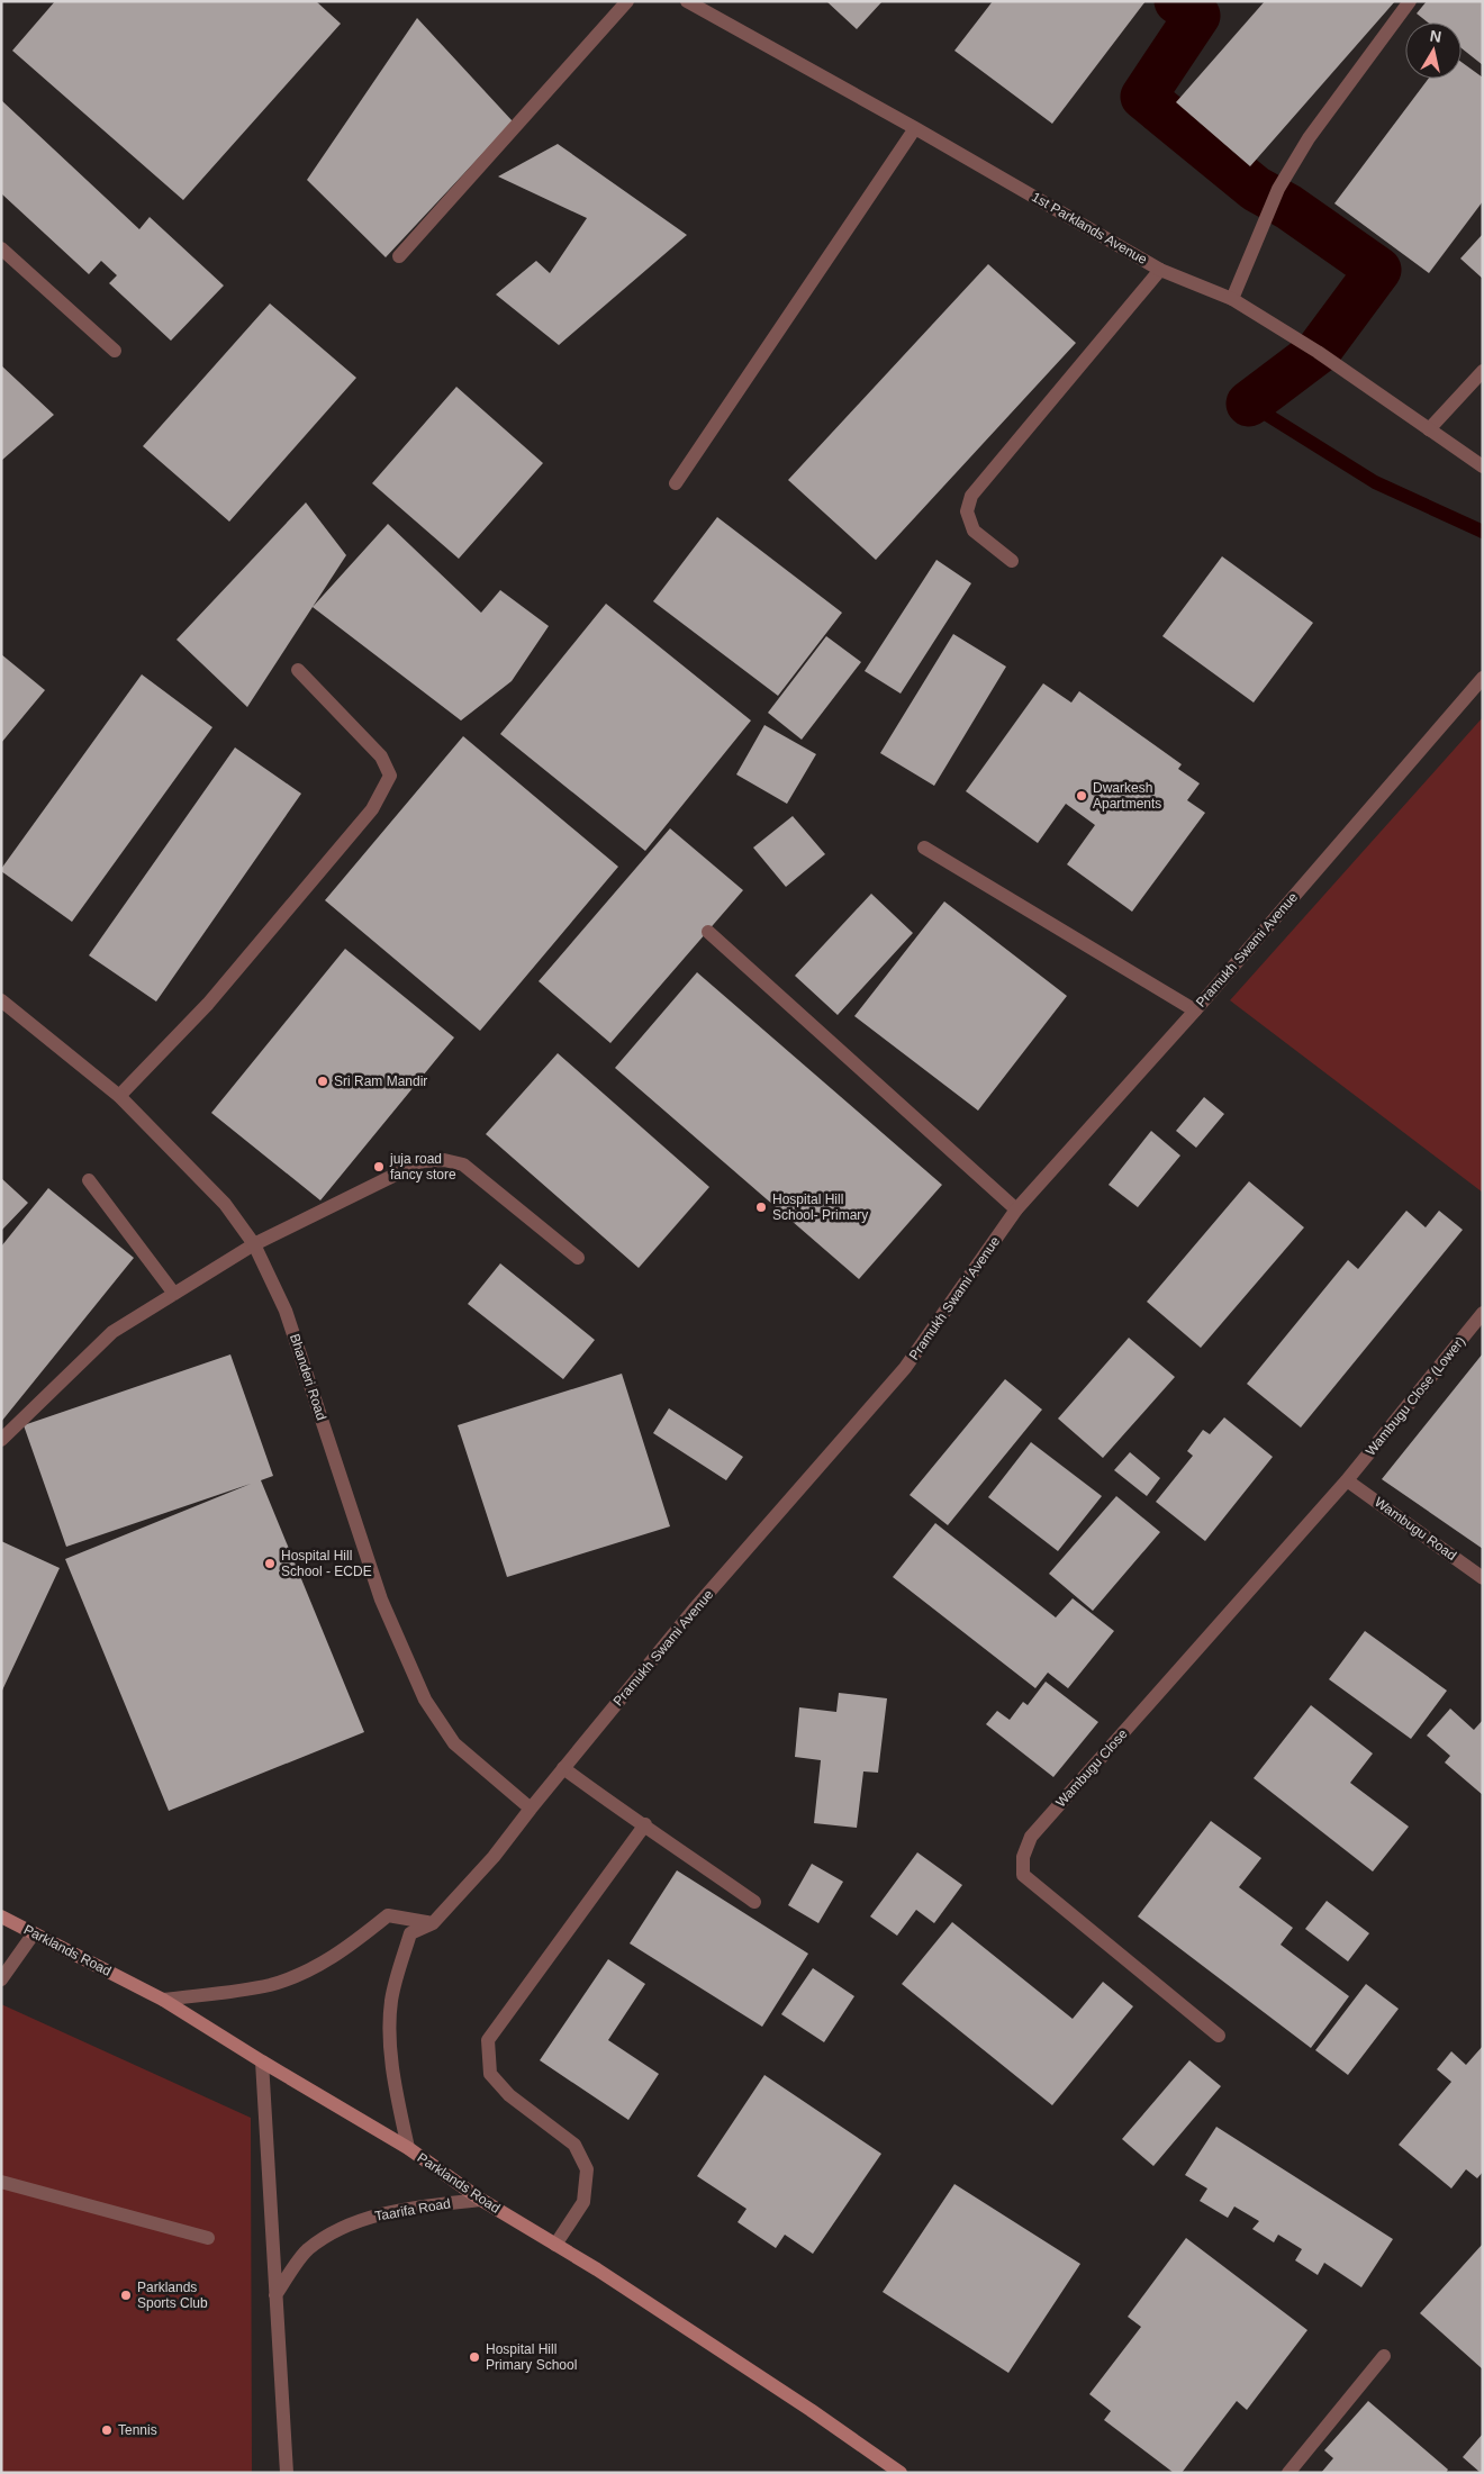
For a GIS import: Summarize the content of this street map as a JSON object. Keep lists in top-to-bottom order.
{
  "streets": {
    "main road": ["Parklands Road"],
    "street": [
      "1st Parklands Avenue",
      "Pramukh Swami Avenue",
      "Bhanderi Road",
      "Wambugu Close (Lower)",
      "Wambugu Road",
      "Wambugu Close",
      "Taarifa Road"
    ]
  },
  "crossings": [
    ["Pramukh Swami Avenue", "Bhanderi Road"],
    ["Pramukh Swami Avenue", "Parklands Road"],
    ["Wambugu Close (Lower)", "Wambugu Road"],
    ["Wambugu Close (Lower)", "Wambugu Close"],
    ["Wambugu Road", "Wambugu Close"],
    ["Parklands Road", "Taarifa Road"]
  ],
  "places": [
    "Dwarkesh Apartments",
    "Sri Ram Mandir",
    "juja road fancy store",
    "Hospital Hill School- Primary",
    "Hospital Hill School - ECDE",
    "Parklands Sports Club",
    "Hospital Hill Primary School",
    "Tennis"
  ],
  "north": "top"
}
